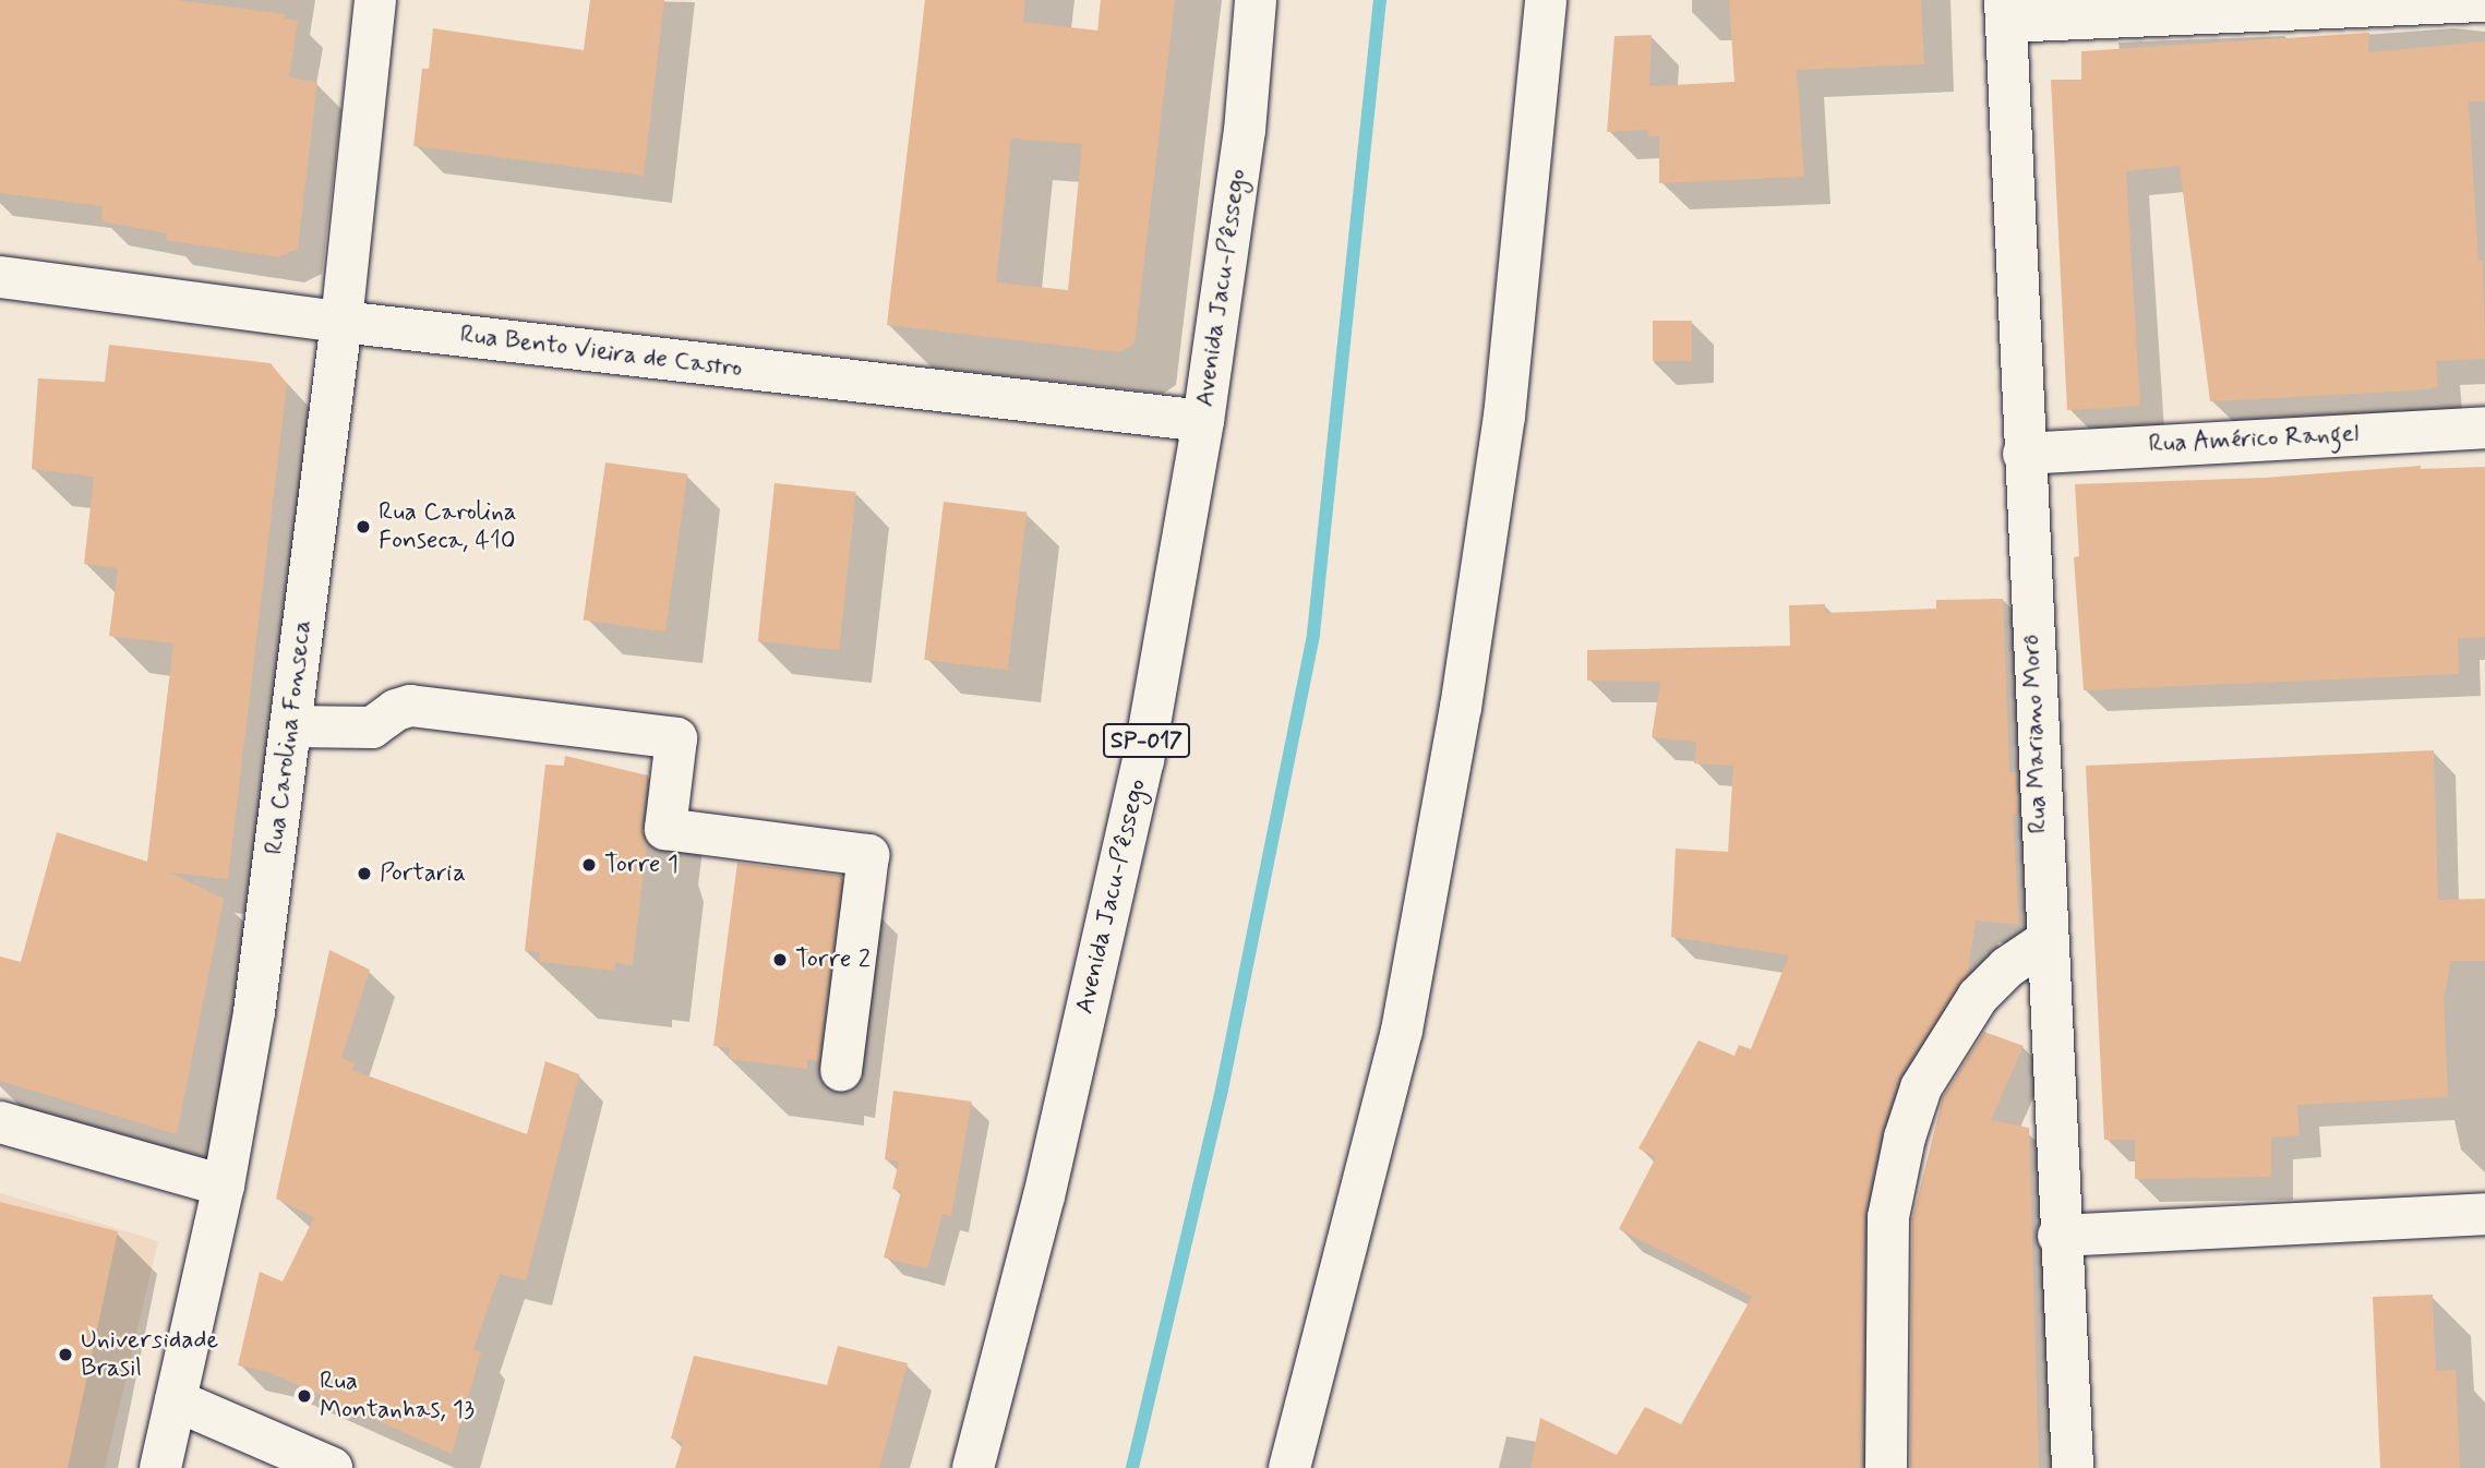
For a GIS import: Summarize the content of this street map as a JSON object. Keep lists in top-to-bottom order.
{
  "streets": {
    "main road": [
      "Avenida Jacu-Pêssego",
      "Rua Bento Vieira de Castro",
      "Rua Américo Rangel",
      "Rua Mariano Morô",
      "Rua Carolina Fonseca",
      "SP-017"
    ]
  },
  "crossings": [
    ["Avenida Jacu-Pêssego", "Rua Bento Vieira de Castro"],
    ["Rua Bento Vieira de Castro", "Rua Carolina Fonseca"],
    ["Rua Américo Rangel", "Rua Mariano Morô"]
  ],
  "places": [
    "Rua Carolina Fonseca, 410",
    "Torre 1",
    "Portaria",
    "Torre 2",
    "Universidade Brasil",
    "Rua Montanhas, 13"
  ]
}
